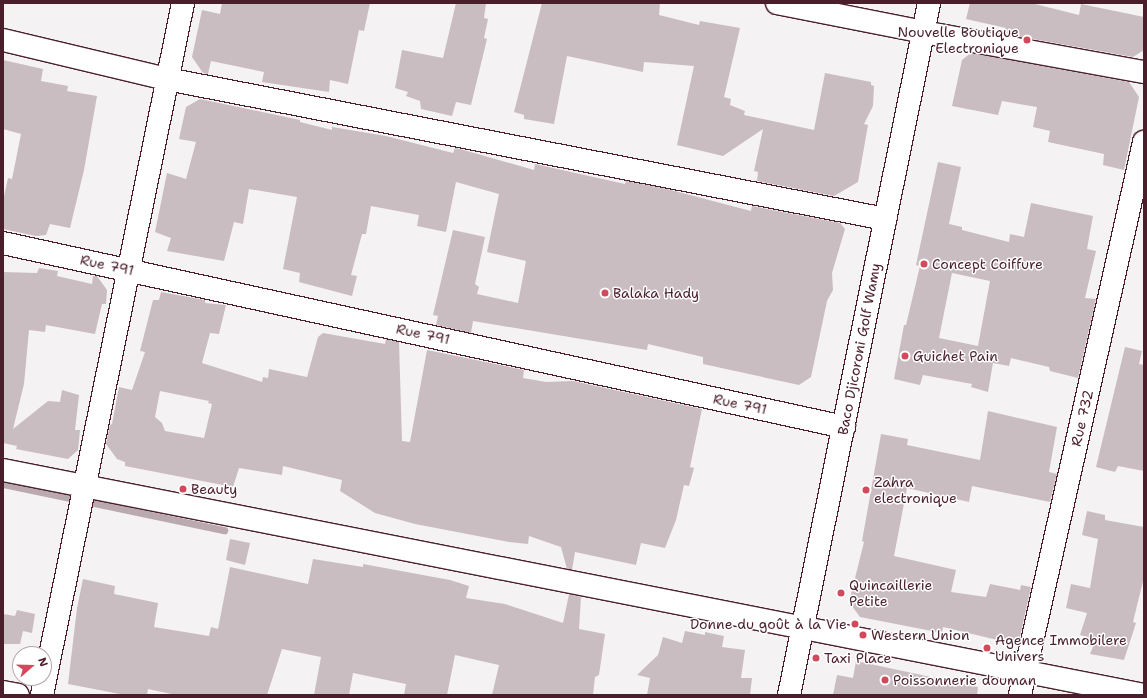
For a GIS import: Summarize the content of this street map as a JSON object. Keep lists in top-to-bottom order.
{
  "streets": {
    "street": ["Rue 791", "Baco Djicoroni Golf Wamy", "Rue 732"]
  },
  "crossings": [
    ["Rue 791", "Baco Djicoroni Golf Wamy"]
  ],
  "places": [
    "Nouvelle Boutique Electronique",
    "Concept Coiffure",
    "Balaka Hady",
    "Guichet Pain",
    "Beauty",
    "Zahra electronique",
    "Quincaillerie Petite",
    "Donne du goût à la Vie",
    "Western Union",
    "Agence Immobilere Univers",
    "Taxi Place",
    "Poissonnerie douman"
  ],
  "north": "right"
}
